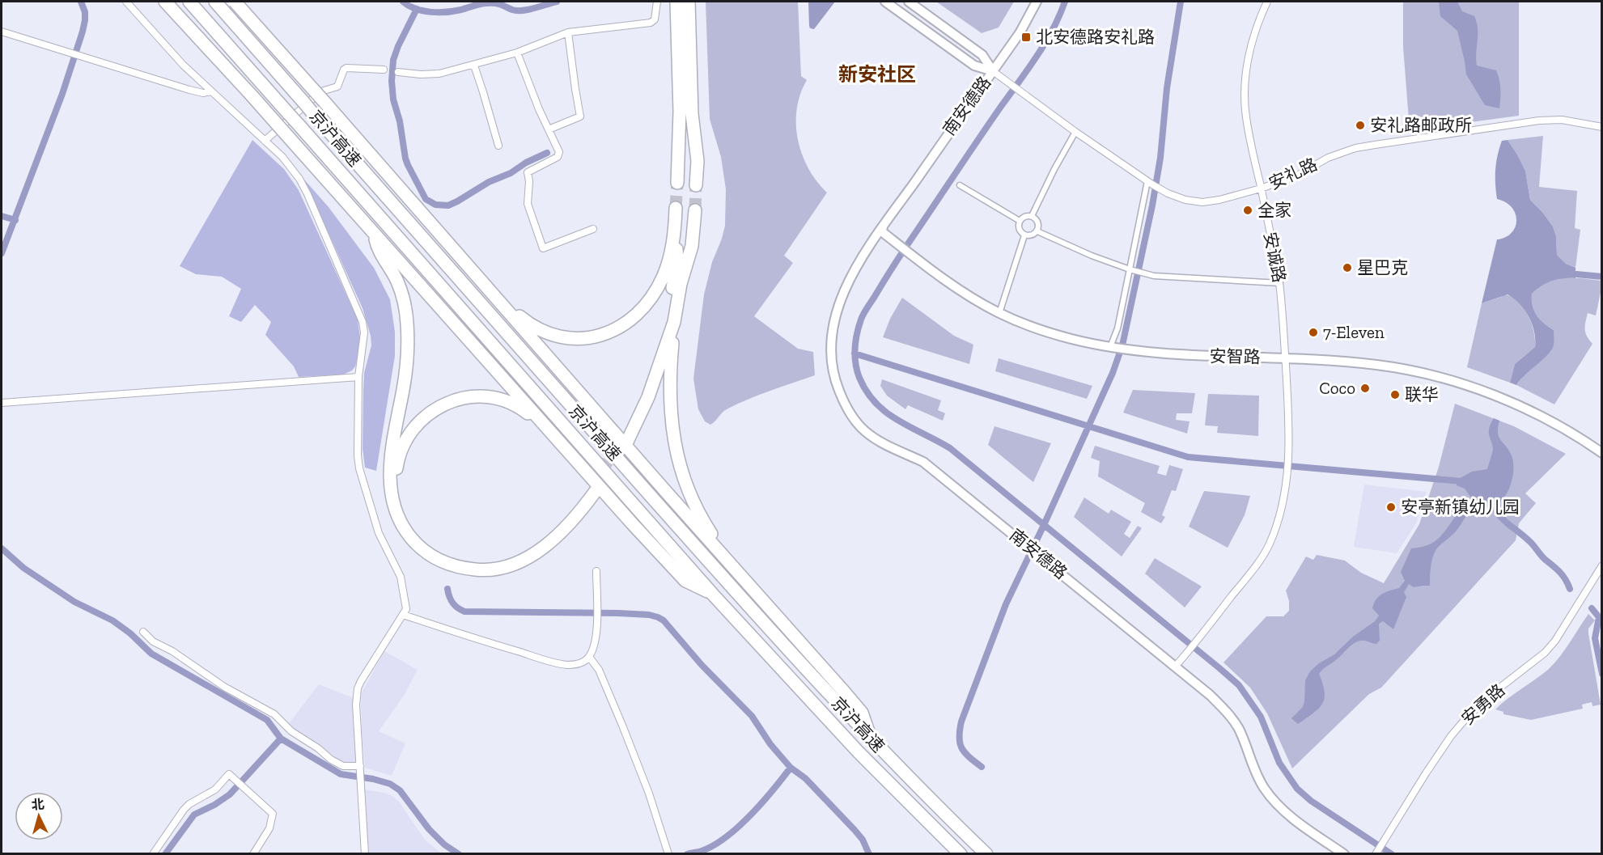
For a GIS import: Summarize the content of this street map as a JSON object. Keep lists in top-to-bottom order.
{
  "streets": {
    "highway": ["京沪高速"],
    "street": [
      "南安德路",
      "安礼路",
      "安诚路",
      "安智路",
      "安勇路"
    ]
  },
  "crossings": [
    ["南安德路", "安礼路"],
    ["南安德路", "安诚路"],
    ["南安德路", "安智路"],
    ["安礼路", "安诚路"],
    ["安诚路", "安智路"]
  ],
  "districts": ["新安社区"],
  "places": {
    "transit": ["北安德路安礼路"],
    "other": [
      "安礼路邮政所",
      "全家",
      "星巴克",
      "7-Eleven",
      "Coco",
      "联华",
      "安亭新镇幼儿园"
    ]
  },
  "north": "top"
}
